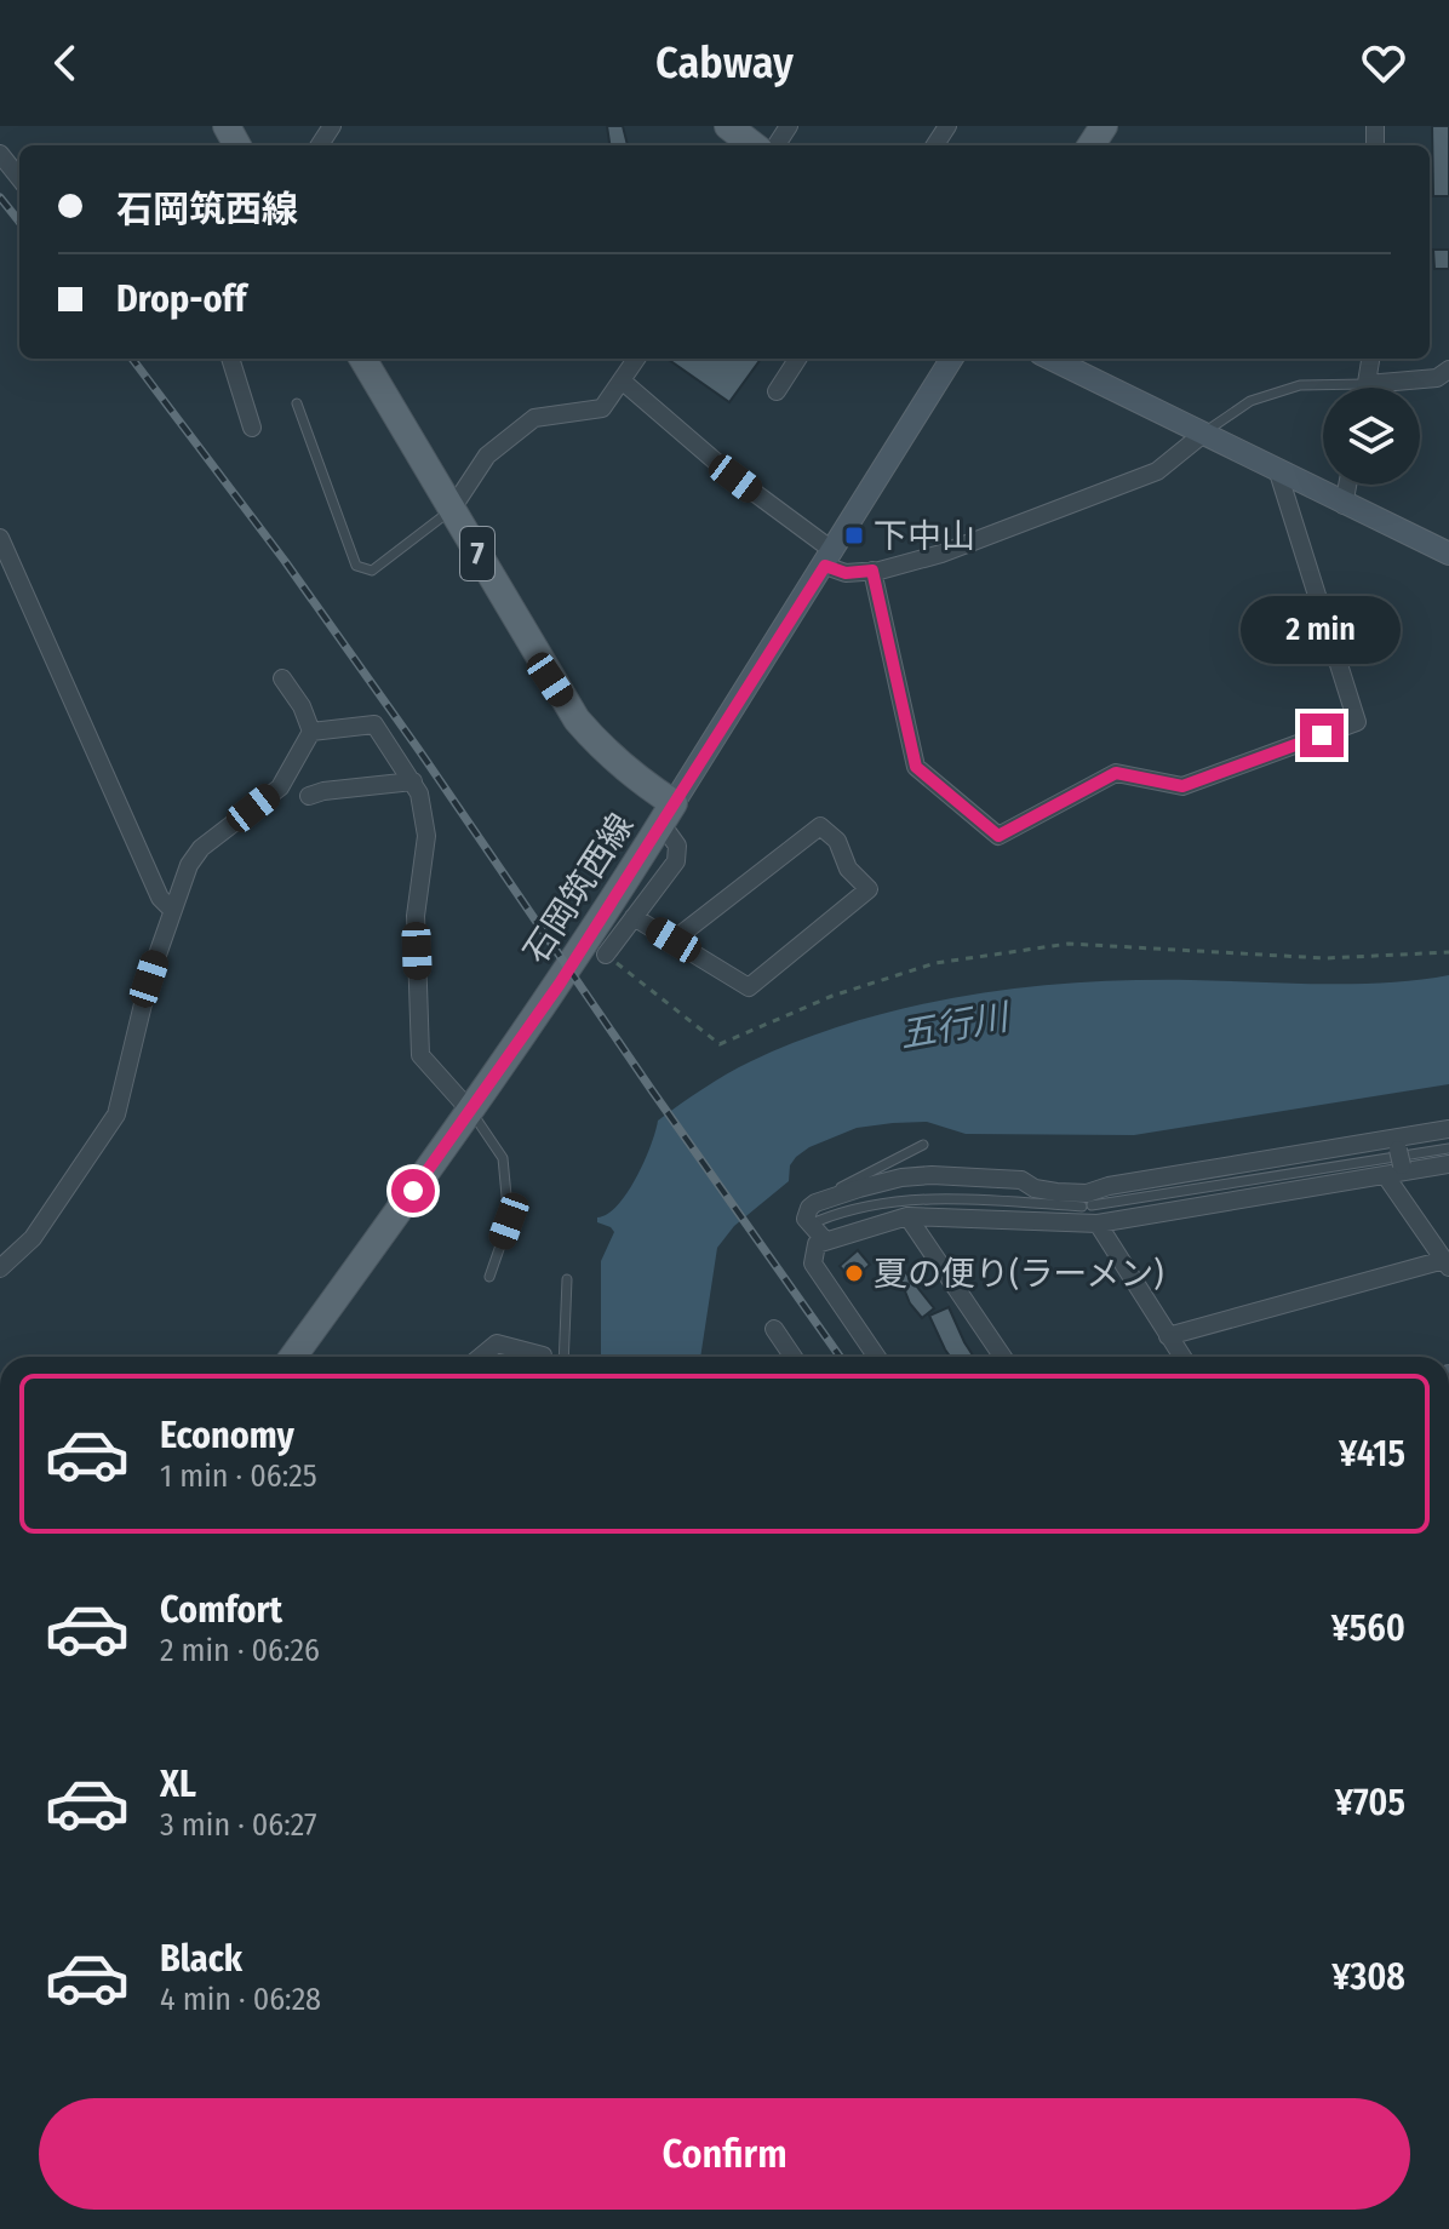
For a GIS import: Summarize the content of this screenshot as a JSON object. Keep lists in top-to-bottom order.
{
  "streets": {
    "main road": ["7", "石岡筑西線"]
  },
  "water": ["五行川"],
  "places": {
    "transit": ["下中山"],
    "other": ["夏の便り(ラーメン)"]
  },
  "page": {
    "header": "Cabway",
    "banner": ["石岡筑西線", "Drop-off"],
    "bubble": "2 min",
    "list": [
      {
        "name": "Economy",
        "note": "1 min · 06:25",
        "value": "¥415"
      },
      {
        "name": "Comfort",
        "note": "2 min · 06:26",
        "value": "¥560"
      },
      {
        "name": "XL",
        "note": "3 min · 06:27",
        "value": "¥705"
      },
      {
        "name": "Black",
        "note": "4 min · 06:28",
        "value": "¥308"
      }
    ],
    "buttons": "Confirm"
  }
}
